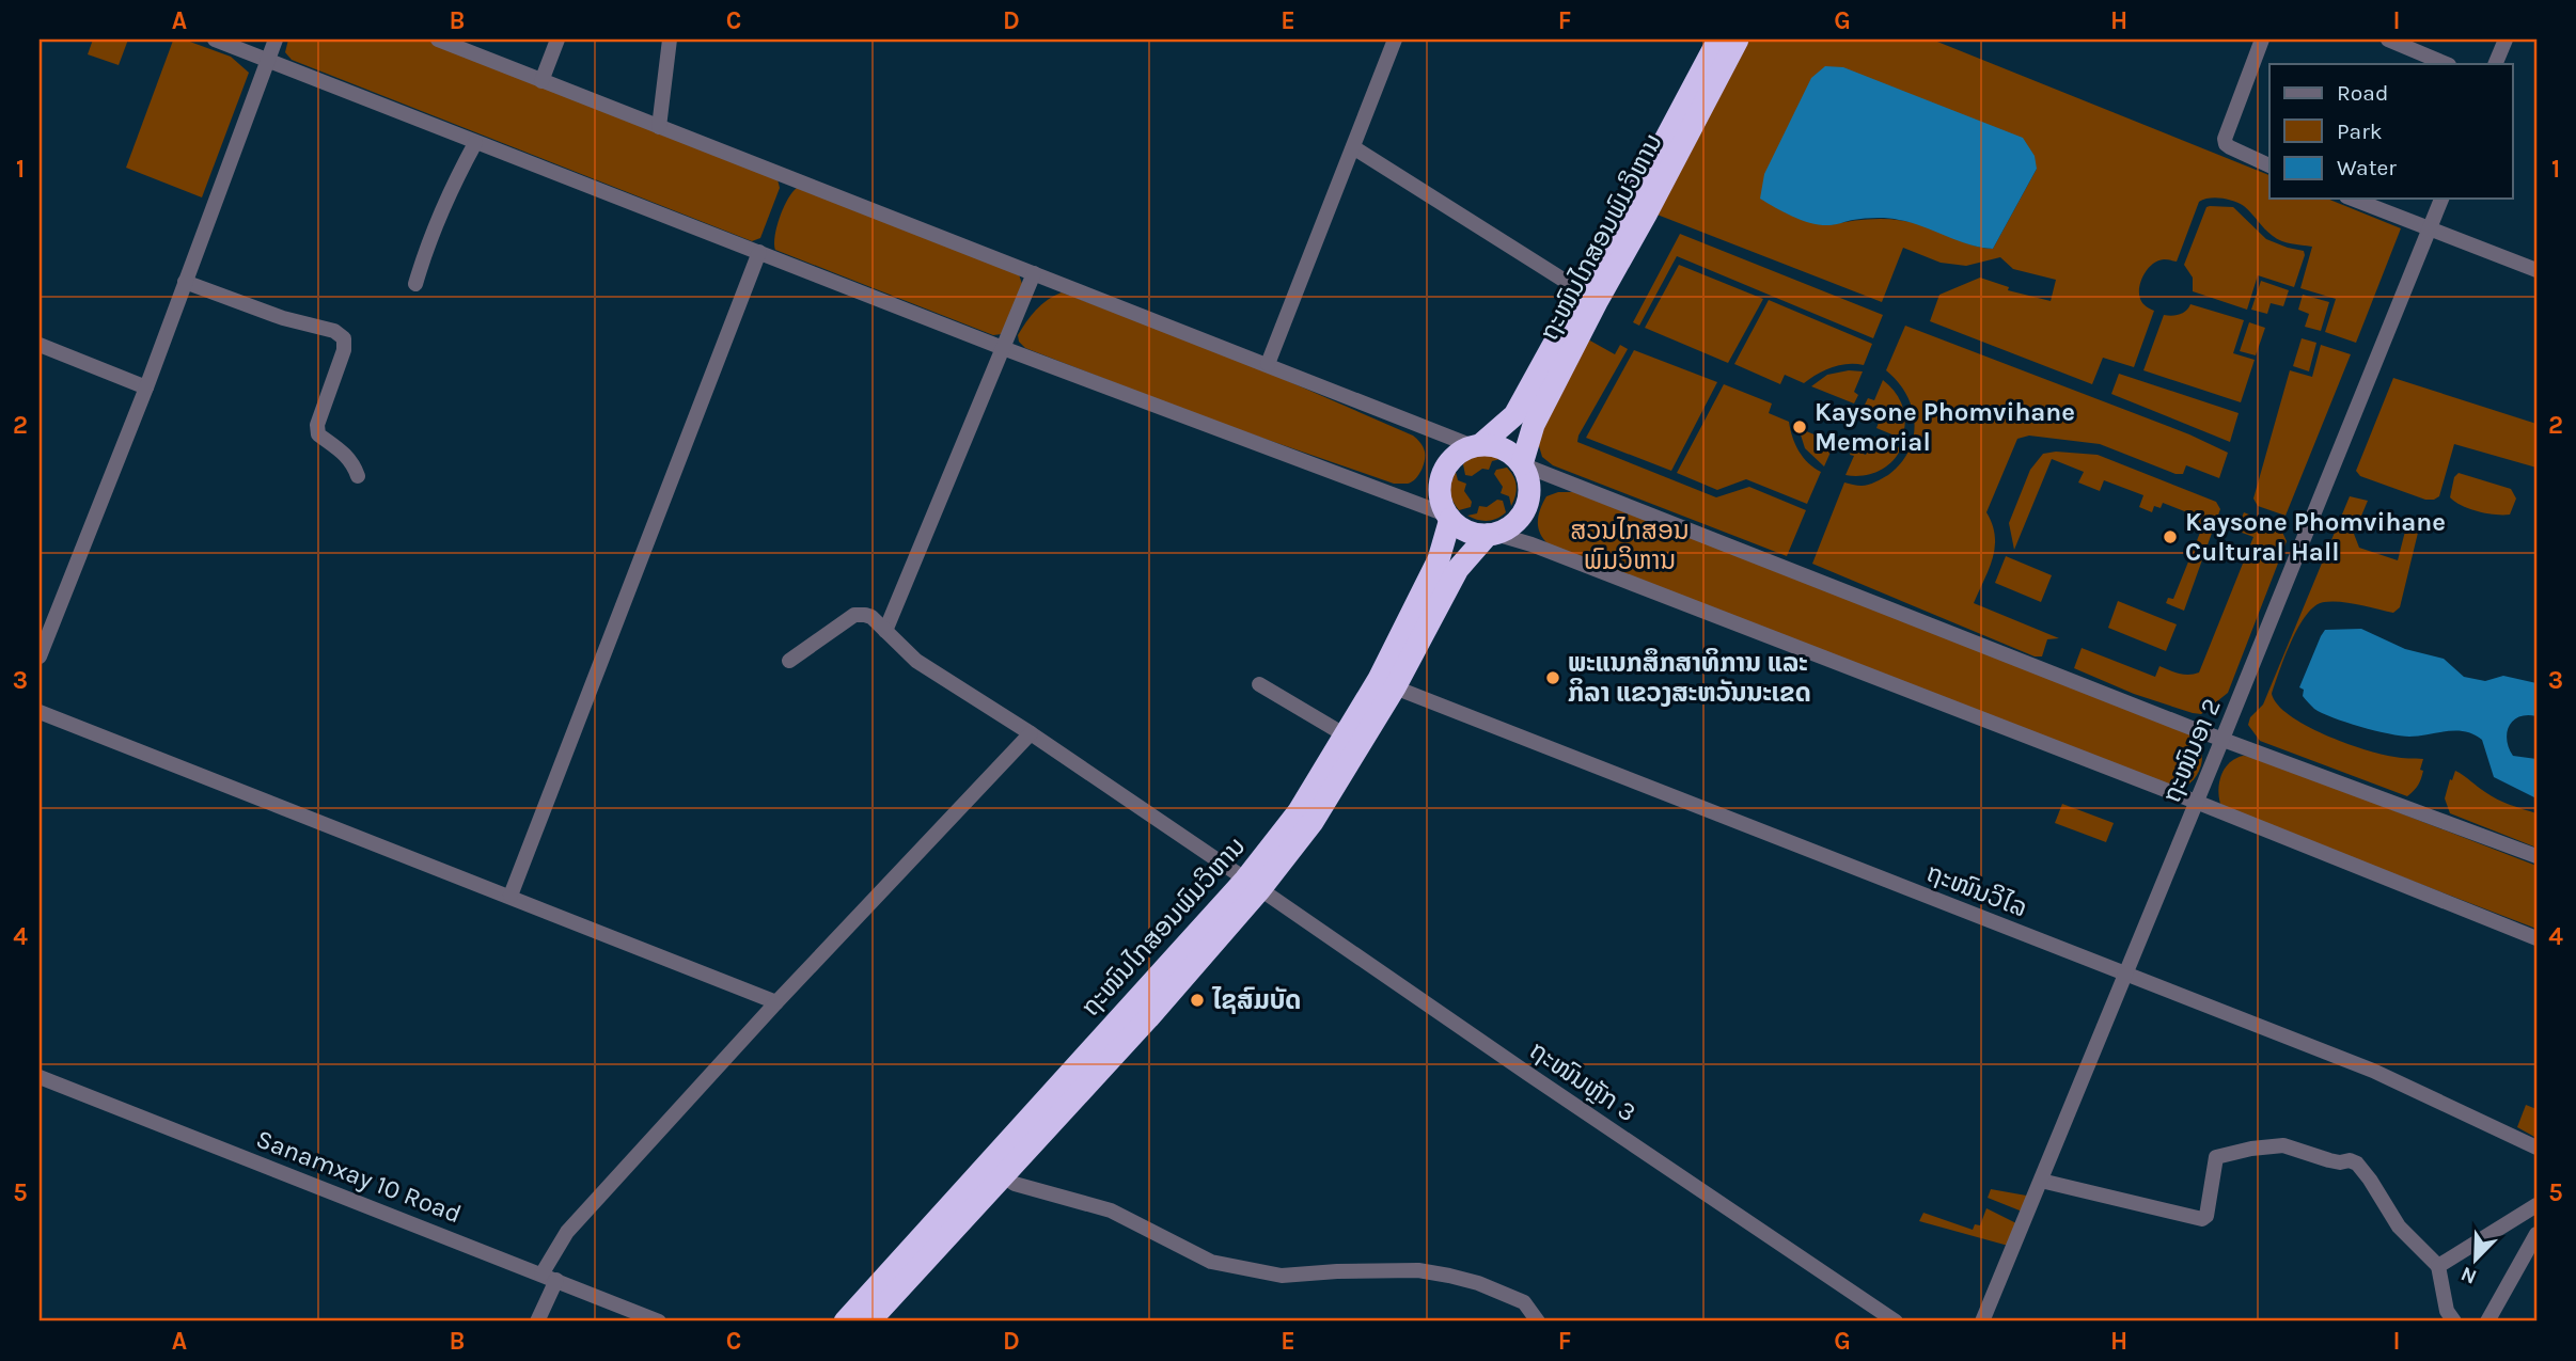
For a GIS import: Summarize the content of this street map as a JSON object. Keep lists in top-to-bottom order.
{
  "streets": {
    "highway": ["ຖະໜົນໄກສອນພົມວິຫານ"],
    "street": [
      "ຖະໜົນອາ 2",
      "ຖະໜົນວິໄລ",
      "ຖະໜົນຫຼັກ 3",
      "Sanamxay 10 Road"
    ]
  },
  "crossings": [
    ["ຖະໜົນໄກສອນພົມວິຫານ", "ຖະໜົນວິໄລ"],
    ["ຖະໜົນໄກສອນພົມວິຫານ", "ຖະໜົນຫຼັກ 3"],
    ["ຖະໜົນອາ 2", "ຖະໜົນວິໄລ"]
  ],
  "parks": ["ສວນໄກສອນ ພົມວິຫານ"],
  "places": [
    "Kaysone Phomvihane Memorial",
    "Kaysone Phomvihane Cultural Hall",
    "ພະແນກສຶກສາທິການ ແລະ ກິລາ ແຂວງສະຫວັນນະເຂດ",
    "ໄຊສົມບັດ"
  ],
  "legend": ["Road", "Park", "Water"],
  "north": "bottom left",
  "grid": {
    "columns": [
      "A",
      "B",
      "C",
      "D",
      "E",
      "F",
      "G",
      "H",
      "I"
    ],
    "rows": [
      "1",
      "2",
      "3",
      "4",
      "5"
    ]
  }
}
